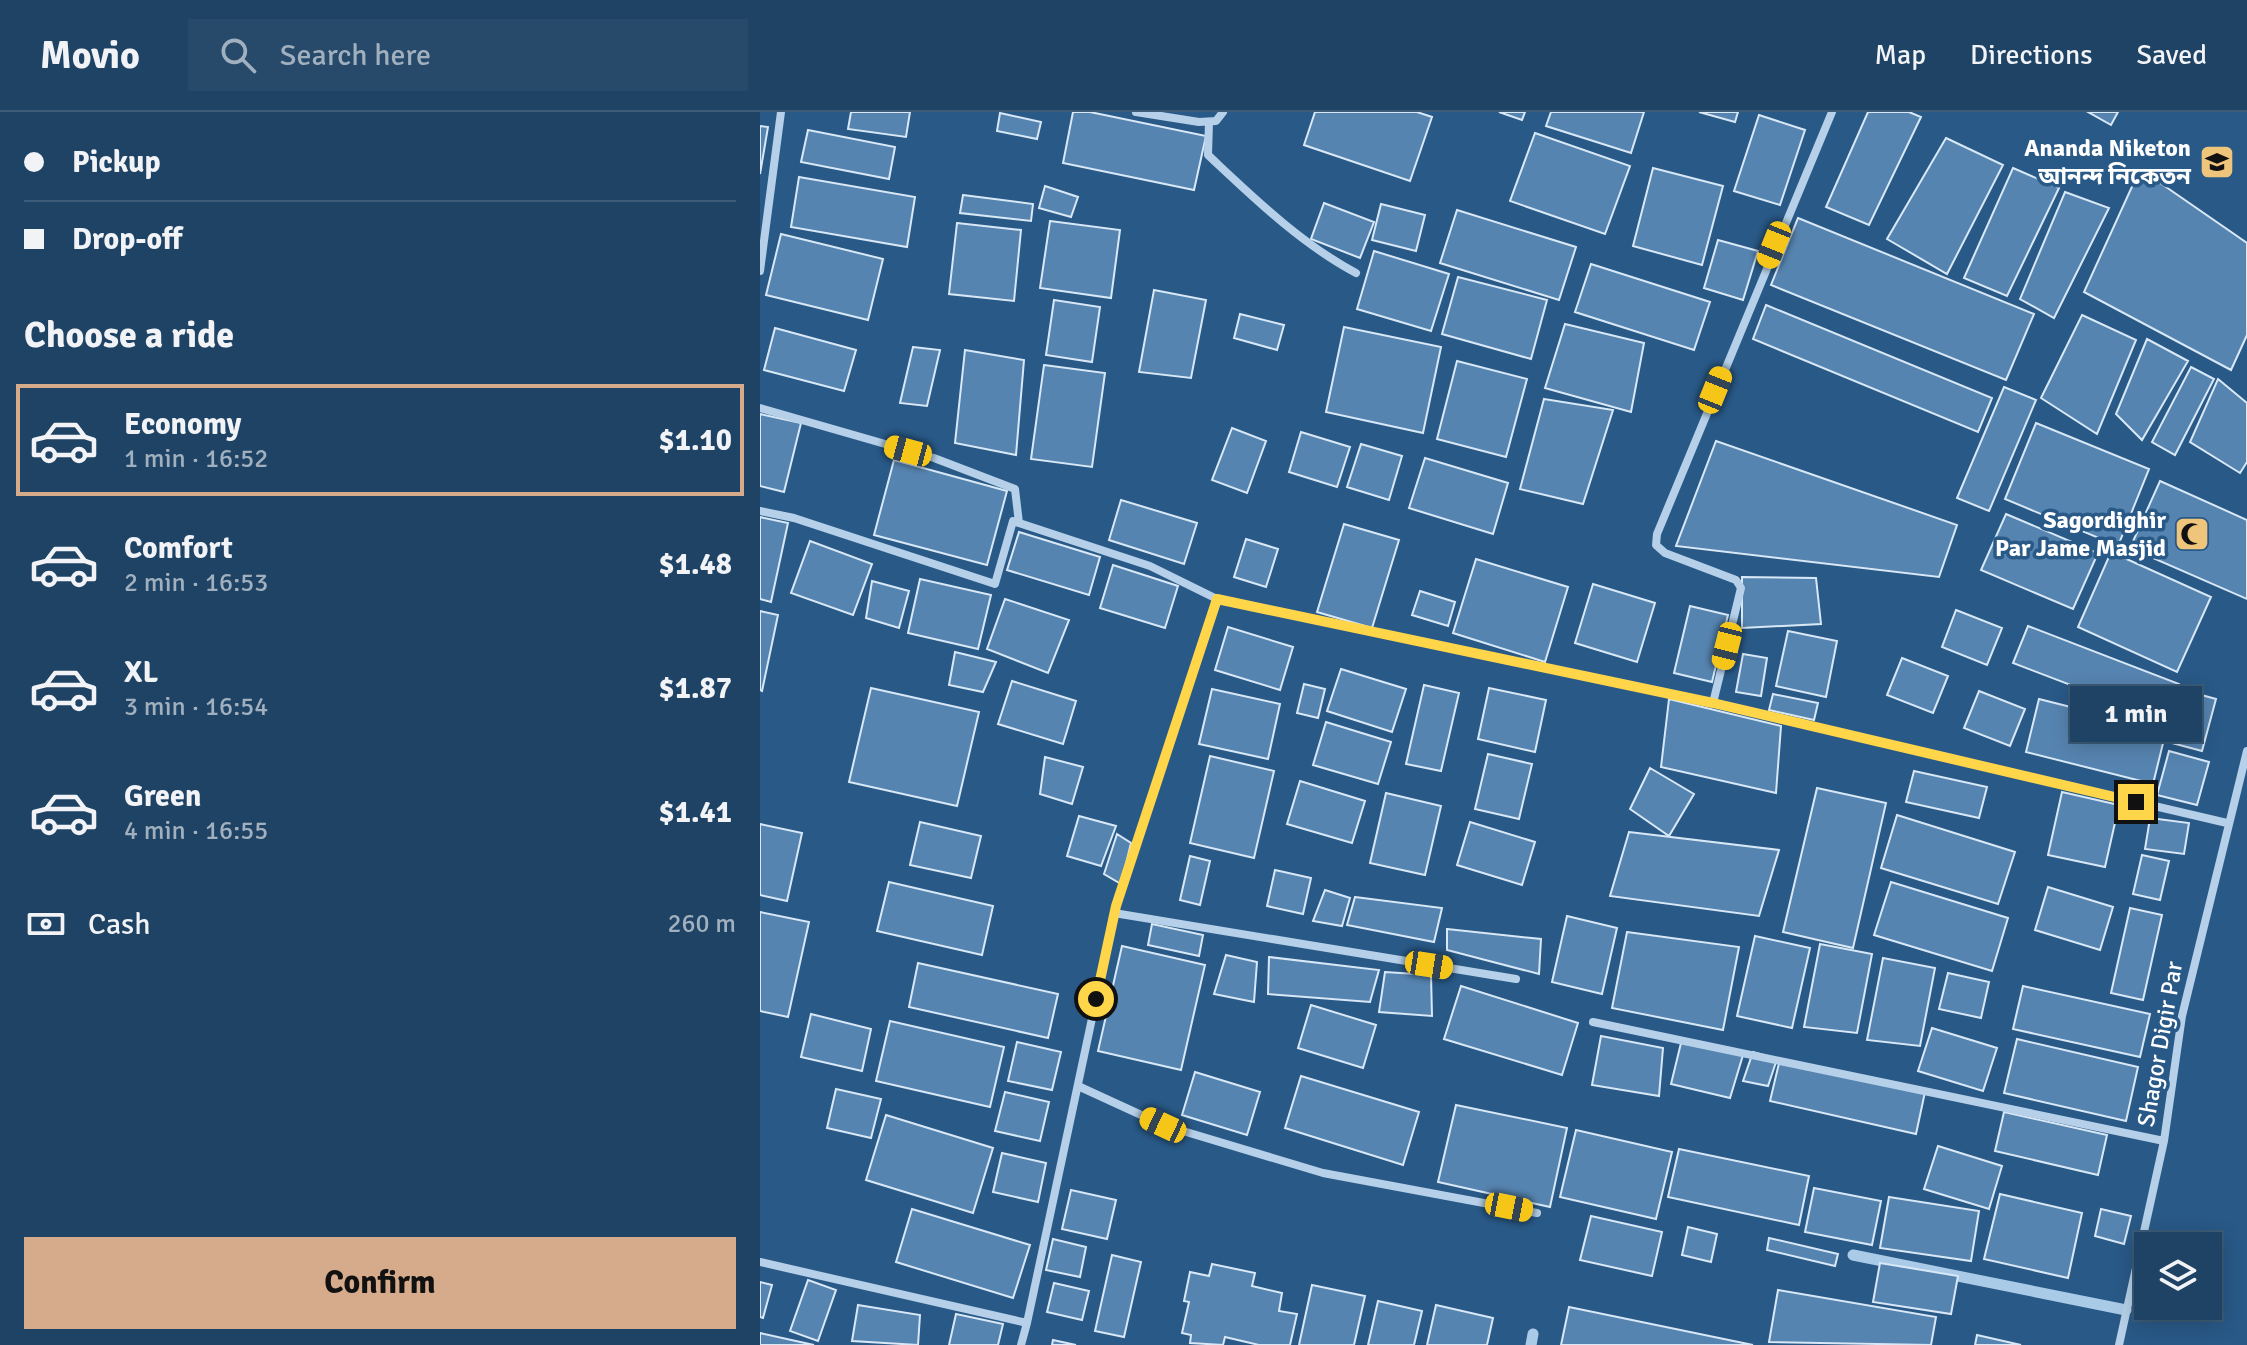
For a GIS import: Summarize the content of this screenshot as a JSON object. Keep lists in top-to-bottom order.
{
  "streets": {
    "street": ["Shagor Digir Par"]
  },
  "places": {
    "school or university": ["Ananda Niketon আনন্দ নিকেতন"],
    "mosque": ["Sagordighir Par Jame Masjid"]
  },
  "page": {
    "header": "Movio",
    "search": "Search here",
    "nav": ["Map", "Directions", "Saved"],
    "banner": ["Pickup", "Drop-off"],
    "heading": "Choose a ride",
    "list": [
      {
        "name": "Economy",
        "note": "1 min · 16:52",
        "value": "$1.10"
      },
      {
        "name": "Comfort",
        "note": "2 min · 16:53",
        "value": "$1.48"
      },
      {
        "name": "XL",
        "note": "3 min · 16:54",
        "value": "$1.87"
      },
      {
        "name": "Green",
        "note": "4 min · 16:55",
        "value": "$1.41"
      }
    ],
    "bubble": "1 min",
    "pay": ["Cash", "260 m"],
    "buttons": "Confirm"
  }
}
